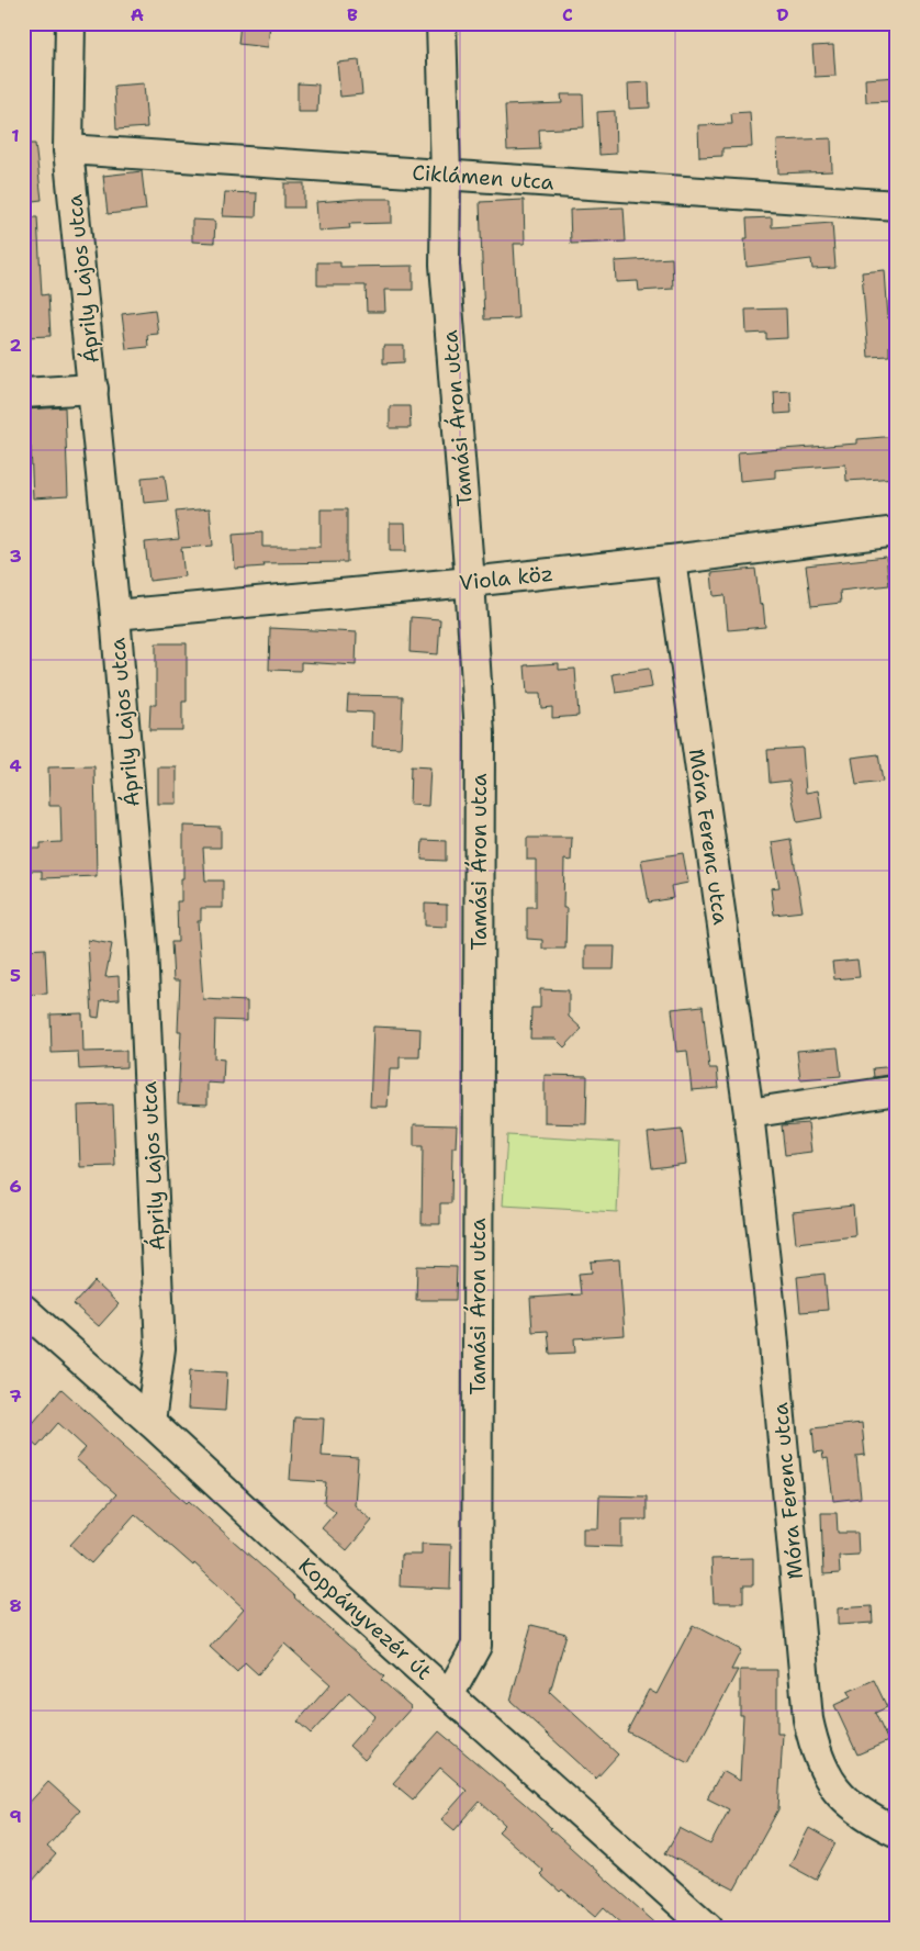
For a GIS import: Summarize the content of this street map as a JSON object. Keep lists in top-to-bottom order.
{
  "streets": {
    "street": [
      "Ciklámen utca",
      "Áprily Lajos utca",
      "Tamási Áron utca",
      "Viola köz",
      "Móra Ferenc utca",
      "Koppányvezér út"
    ]
  },
  "crossings": [
    ["Ciklámen utca", "Áprily Lajos utca"],
    ["Ciklámen utca", "Tamási Áron utca"],
    ["Áprily Lajos utca", "Viola köz"],
    ["Áprily Lajos utca", "Koppányvezér út"],
    ["Tamási Áron utca", "Viola köz"],
    ["Tamási Áron utca", "Koppányvezér út"],
    ["Viola köz", "Móra Ferenc utca"]
  ],
  "grid": {
    "columns": [
      "A",
      "B",
      "C",
      "D"
    ],
    "rows": [
      "1",
      "2",
      "3",
      "4",
      "5",
      "6",
      "7",
      "8",
      "9"
    ]
  }
}
